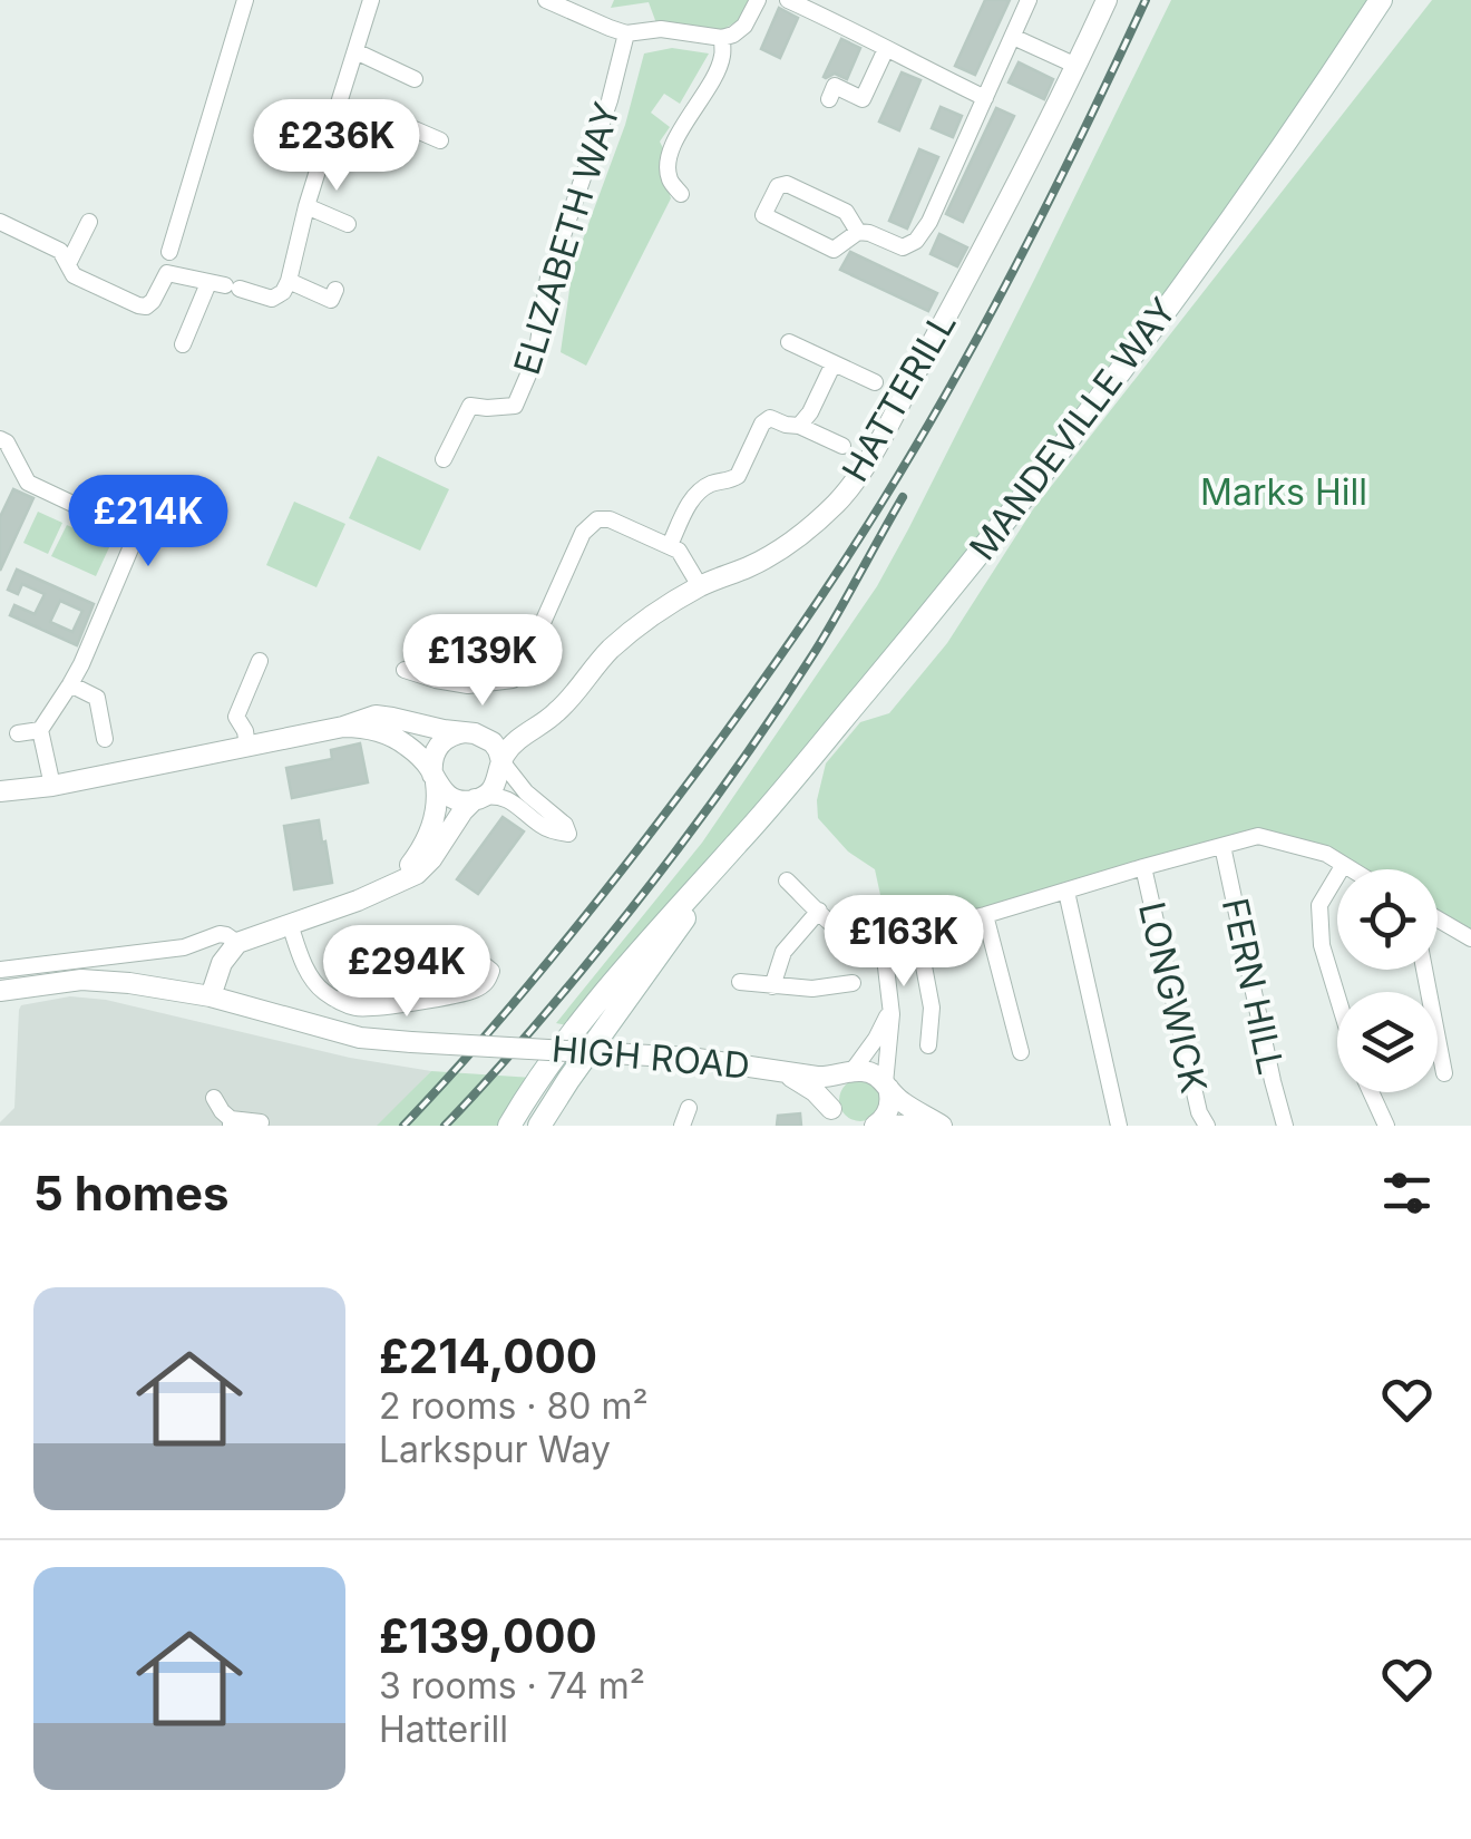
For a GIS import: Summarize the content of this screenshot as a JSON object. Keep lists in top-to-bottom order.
{
  "streets": {
    "main road": ["MANDEVILLE WAY"],
    "street": [
      "ELIZABETH WAY",
      "HATTERILL",
      "FERN HILL",
      "LONGWICK",
      "HIGH ROAD"
    ]
  },
  "parks": ["Marks Hill"],
  "page": {
    "price": [
      "£236K",
      "£214K",
      "£139K",
      "£163K",
      "£294K"
    ],
    "heading": "5 homes",
    "list": [
      {
        "name": "£214,000",
        "note": "2 rooms · 80 m² · Larkspur Way"
      },
      {
        "name": "£139,000",
        "note": "3 rooms · 74 m² · Hatterill"
      }
    ]
  }
}
